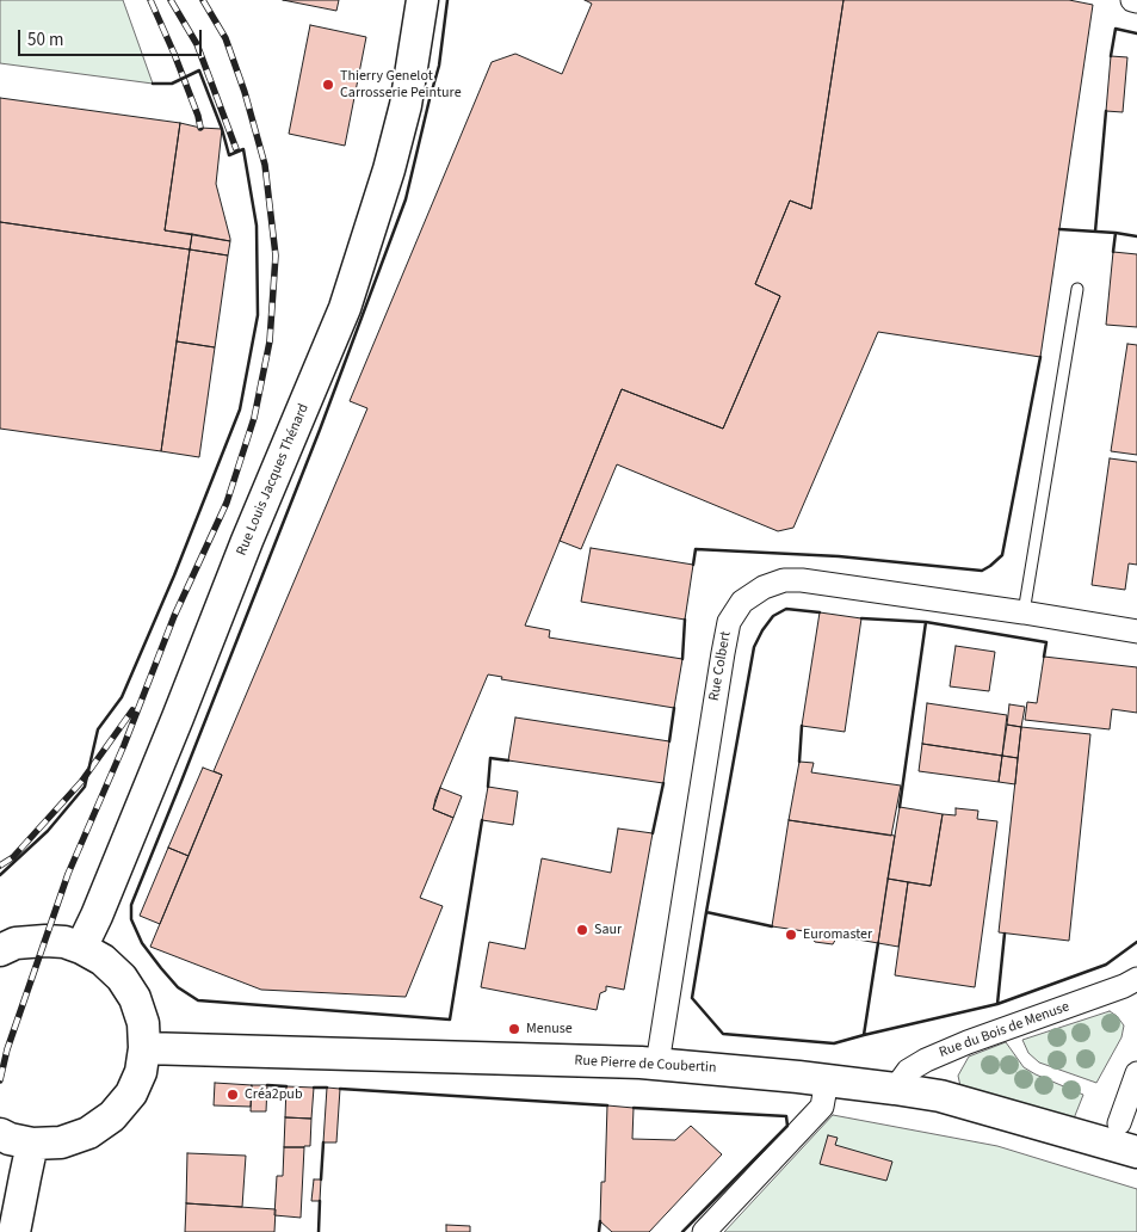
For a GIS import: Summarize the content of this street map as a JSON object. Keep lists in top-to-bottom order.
{
  "streets": {
    "main road": ["Rue Louis Jacques Thénard", "Rue Pierre de Coubertin"],
    "street": ["Rue Colbert", "Rue du Bois de Menuse"]
  },
  "crossings": [
    ["Rue Colbert", "Rue Pierre de Coubertin"],
    ["Rue du Bois de Menuse", "Rue Pierre de Coubertin"]
  ],
  "places": [
    "Thierry Genelot Carrosserie Peinture",
    "Saur",
    "Euromaster",
    "Menuse",
    "Créa2pub"
  ],
  "scale_bar": "50 m"
}
